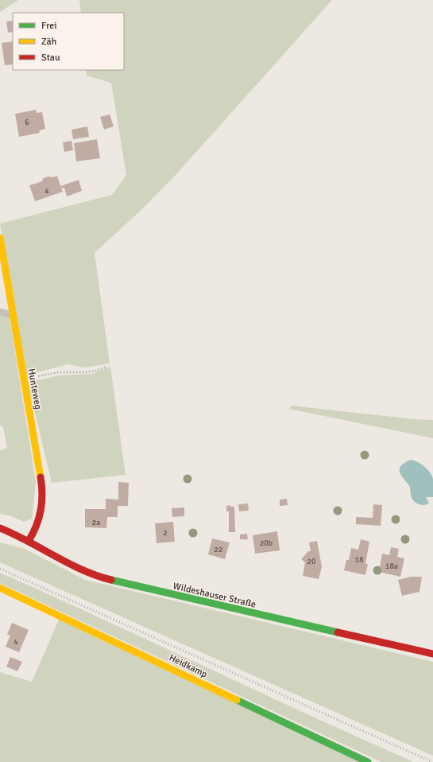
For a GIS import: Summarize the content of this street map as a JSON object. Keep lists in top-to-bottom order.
{
  "streets": {
    "street": ["Hunteweg", "Wildeshauser Straße", "Heidkamp"]
  },
  "crossings": [
    ["Hunteweg", "Wildeshauser Straße"]
  ],
  "house_numbers": [
    "6",
    "4",
    "2a",
    "2",
    "20b",
    "22",
    "18",
    "20",
    "18a",
    "4"
  ],
  "legend": ["Frei", "Zäh", "Stau"]
}
